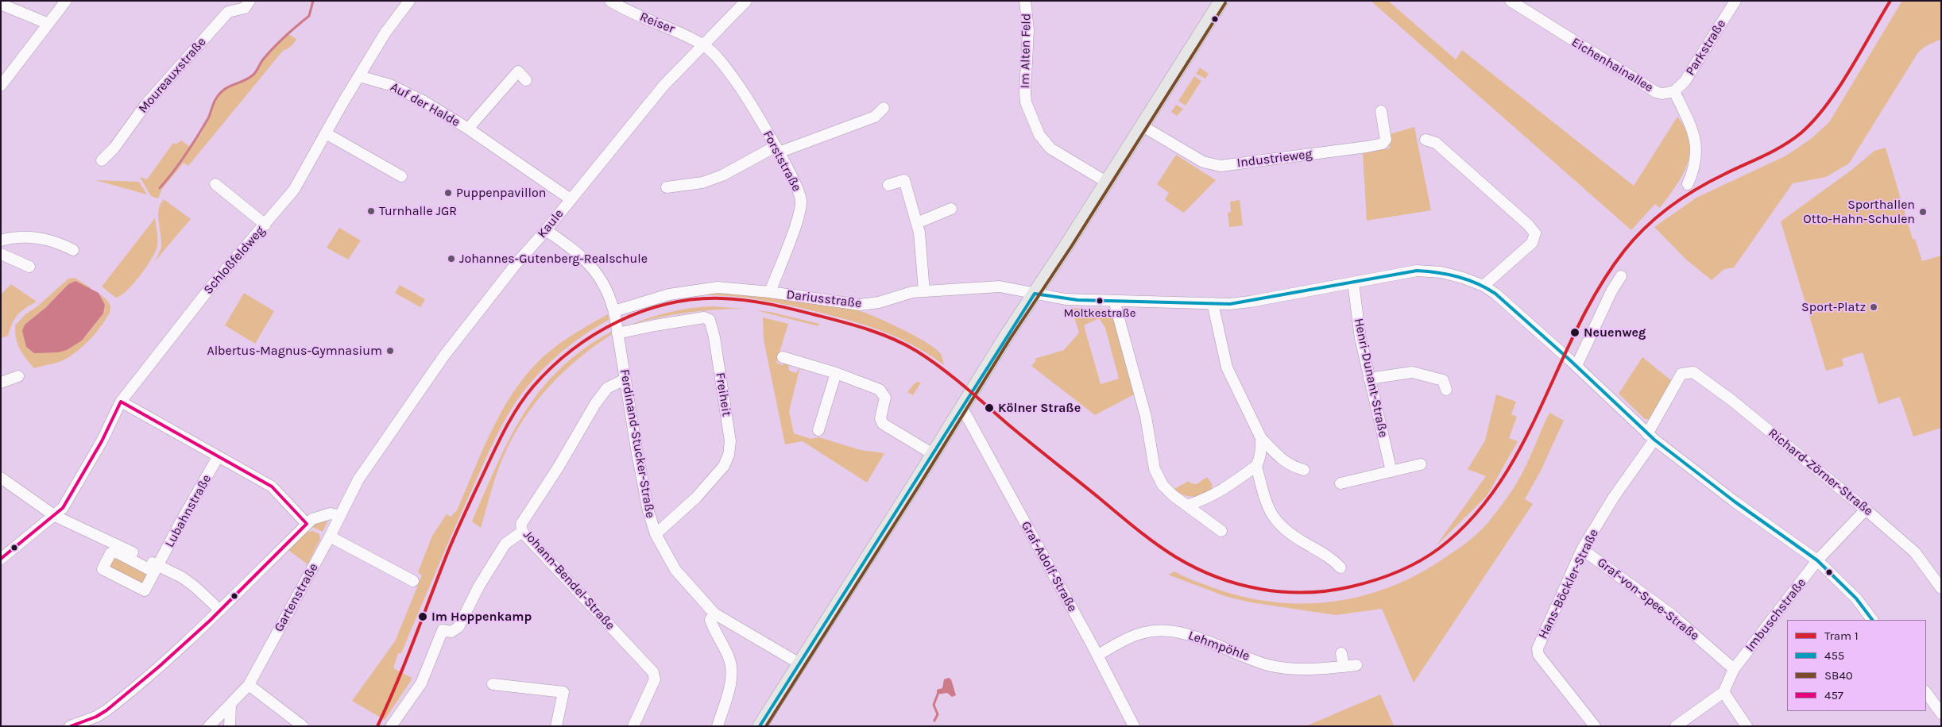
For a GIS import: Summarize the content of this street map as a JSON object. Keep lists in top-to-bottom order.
{
  "streets": {
    "street": [
      "Reiser",
      "Parkstraße",
      "Im Alten Feld",
      "Eichenhainallee",
      "Moureauxstraße",
      "Auf der Halde",
      "Industrieweg",
      "Forststraße",
      "Kaule",
      "Schloßfeldweg",
      "Dariusstraße",
      "Henri-Dunant-Straße",
      "Freiheit",
      "Ferdinand-Stucker-Straße",
      "Richard-Zörner-Straße",
      "Lubahnstraße",
      "Graf-Adolf-Straße",
      "Johann-Bendel-Straße",
      "Hans-Böckler-Straße",
      "Gartenstraße",
      "Graf-von-Spee-Straße",
      "Imbuschstraße",
      "Lehmpöhle"
    ]
  },
  "crossings": [
    ["Reiser", "Forststraße"],
    ["Reiser", "Kaule"],
    ["Parkstraße", "Eichenhainallee"],
    ["Auf der Halde", "Kaule"],
    ["Auf der Halde", "Schloßfeldweg"],
    ["Forststraße", "Kaule"],
    ["Forststraße", "Dariusstraße"],
    ["Kaule", "Ferdinand-Stucker-Straße"],
    ["Kaule", "Gartenstraße"],
    ["Dariusstraße", "Ferdinand-Stucker-Straße"],
    ["Freiheit", "Ferdinand-Stucker-Straße"],
    ["Ferdinand-Stucker-Straße", "Johann-Bendel-Straße"],
    ["Richard-Zörner-Straße", "Hans-Böckler-Straße"],
    ["Richard-Zörner-Straße", "Imbuschstraße"],
    ["Graf-Adolf-Straße", "Lehmpöhle"],
    ["Hans-Böckler-Straße", "Graf-von-Spee-Straße"],
    ["Graf-von-Spee-Straße", "Imbuschstraße"]
  ],
  "places": [
    "Puppenpavillon",
    "Turnhalle JGR",
    "Sporthallen Otto-Hahn-Schulen",
    "Johannes-Gutenberg-Realschule",
    "Moltkestraße",
    "Sport-Platz",
    "Neuenweg",
    "Albertus-Magnus-Gymnasium",
    "Kölner Straße",
    "Im Hoppenkamp"
  ],
  "lines": [
    "tram line 1",
    "transit line SB40",
    "transit line 455",
    "transit line 457"
  ],
  "legend": [
    "Tram 1",
    "455",
    "SB40",
    "457"
  ]
}
